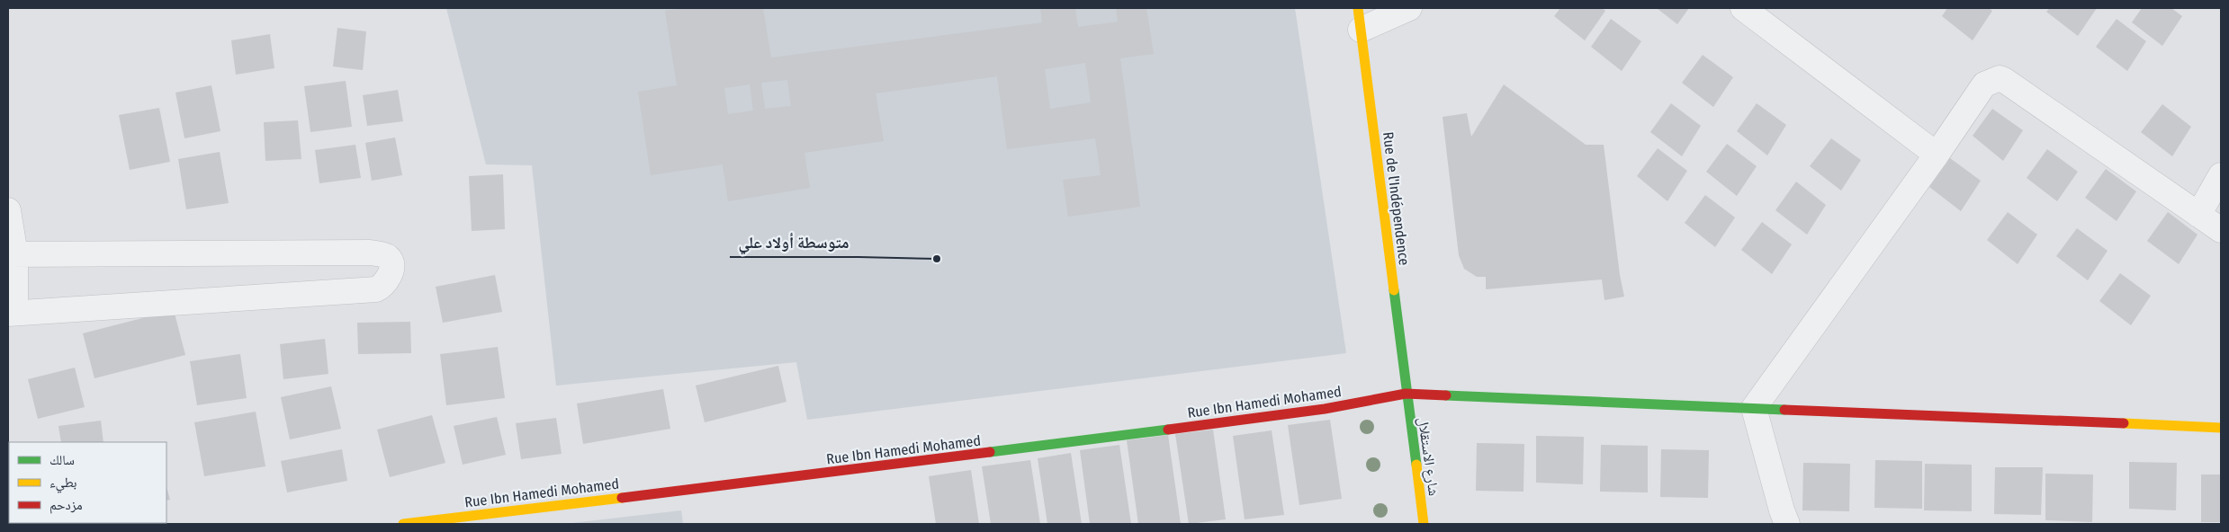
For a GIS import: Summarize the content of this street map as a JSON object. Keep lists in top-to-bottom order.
{
  "streets": {
    "street": ["Rue de l'Indépendence", "Rue Ibn Hamedi Mohamed", "شارع الاستقلال"]
  },
  "crossings": [
    ["Rue de l'Indépendence", "Rue Ibn Hamedi Mohamed"],
    ["Rue de l'Indépendence", "شارع الاستقلال"],
    ["Rue Ibn Hamedi Mohamed", "شارع الاستقلال"]
  ],
  "places": ["متوسطة أولاد علي"],
  "legend": ["سالك", "بطيء", "مزدحم"]
}
